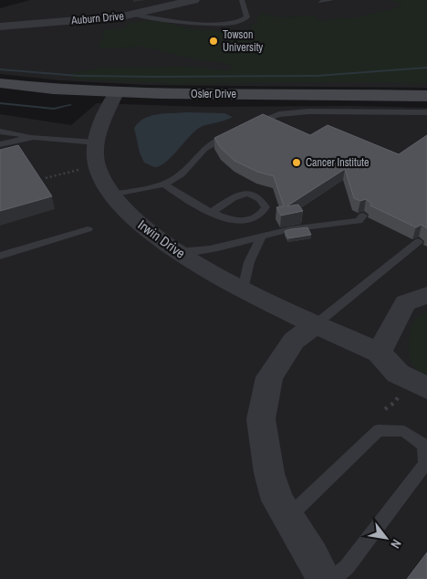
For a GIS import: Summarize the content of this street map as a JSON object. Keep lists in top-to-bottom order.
{
  "streets": {
    "street": ["Auburn Drive", "Osler Drive", "Irwin Drive"]
  },
  "crossings": [
    ["Osler Drive", "Irwin Drive"]
  ],
  "places": ["Towson University", "Cancer Institute"],
  "north": "bottom right"
}
